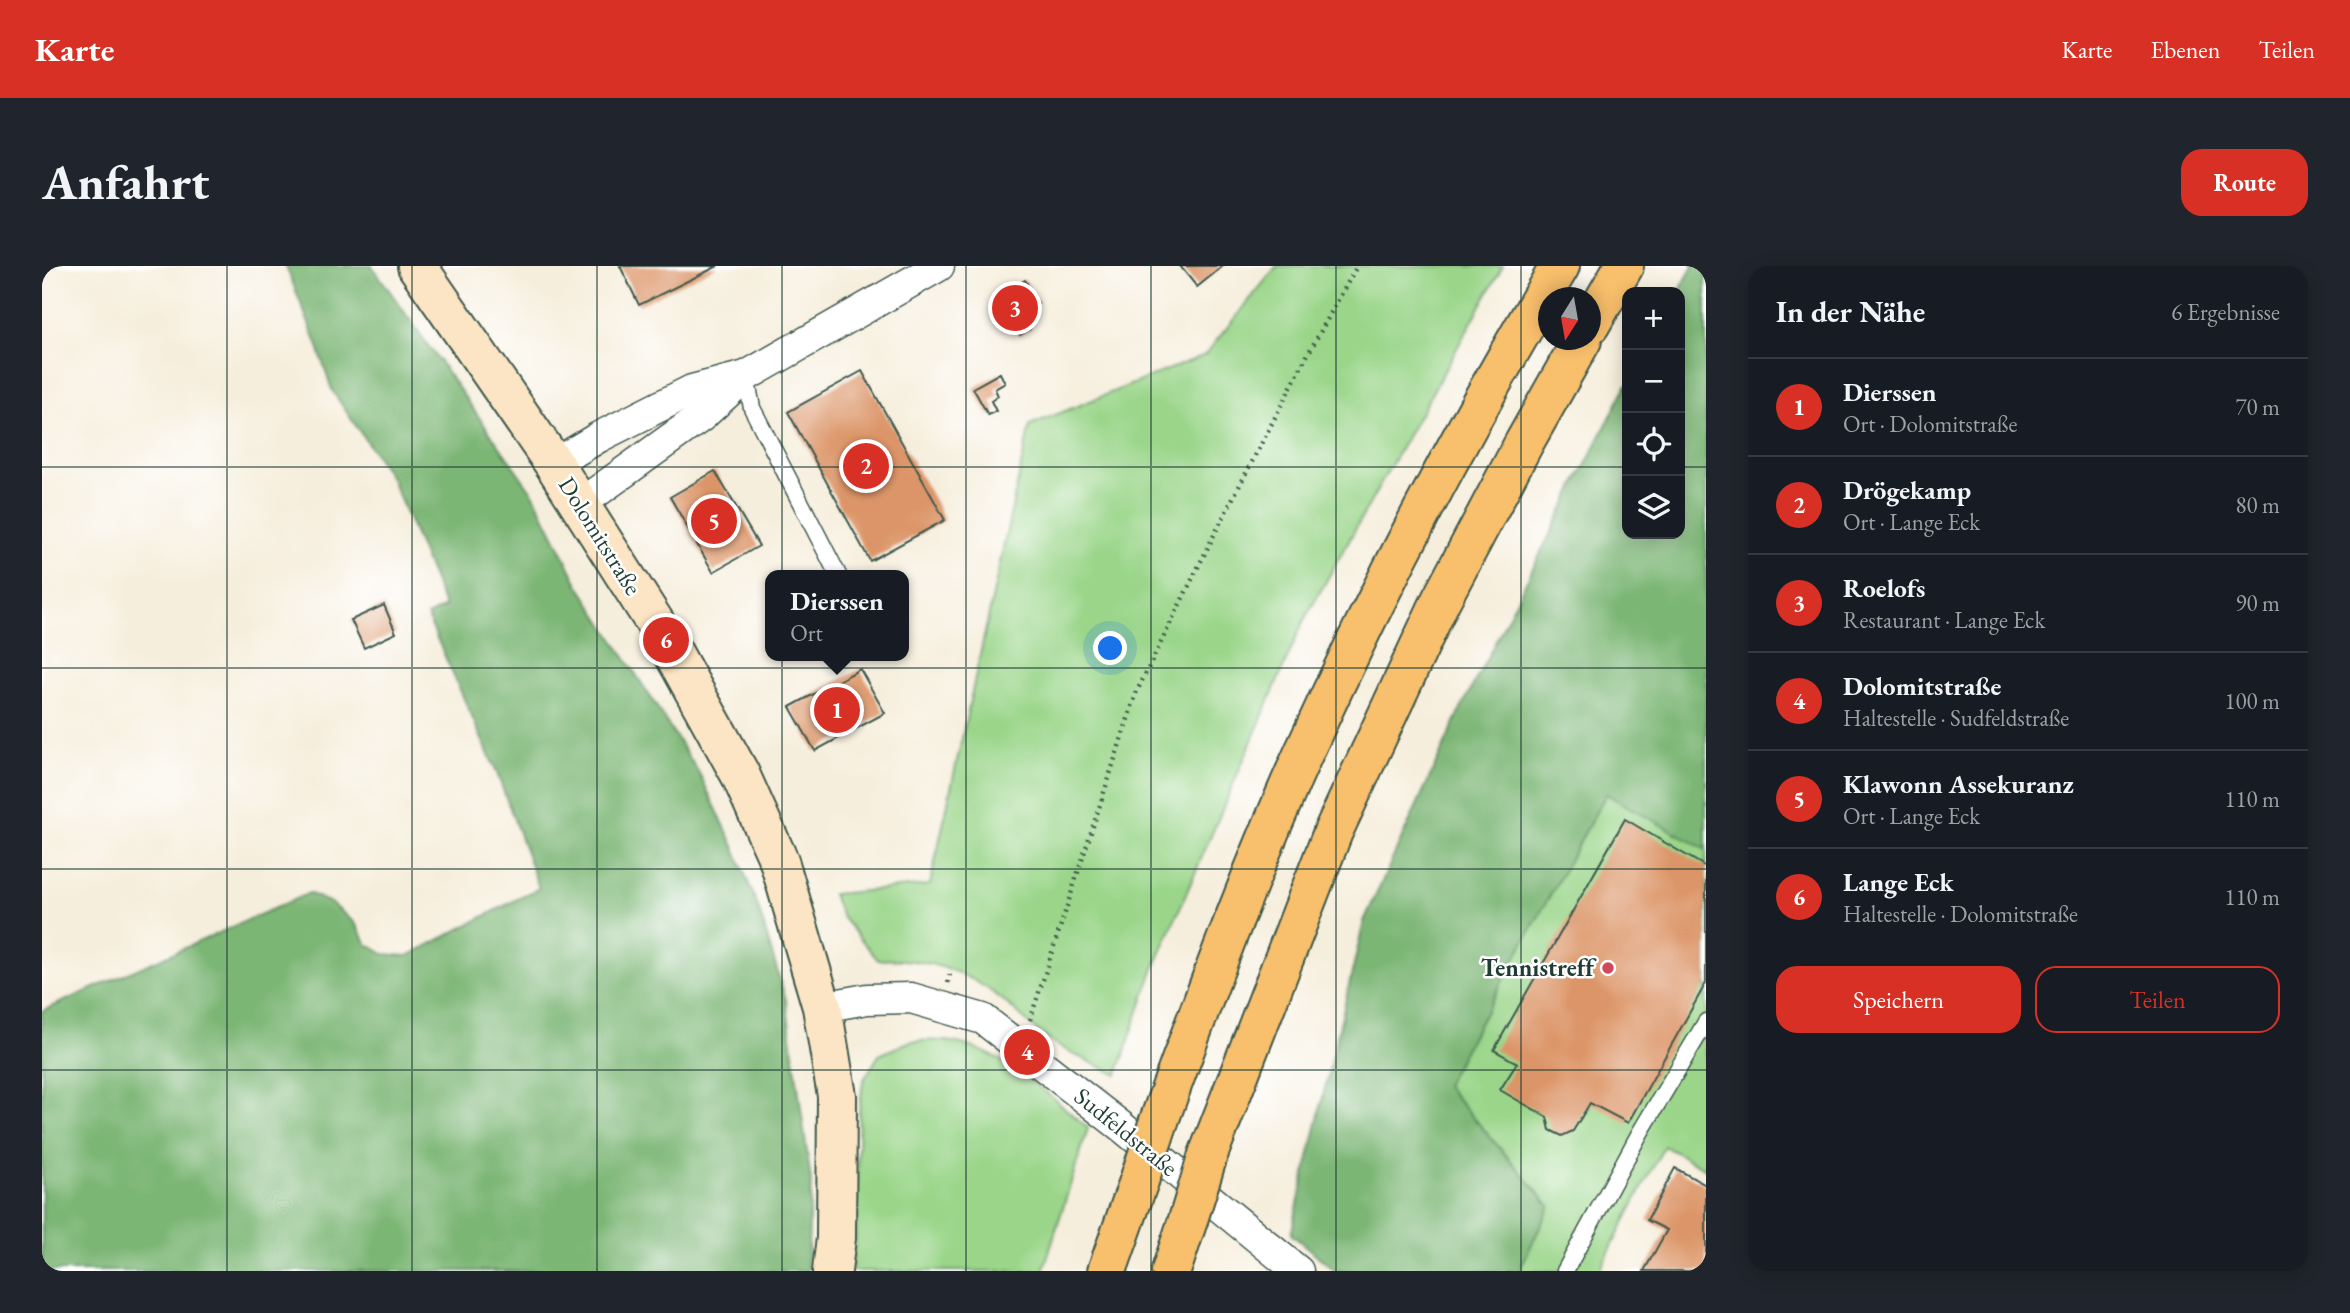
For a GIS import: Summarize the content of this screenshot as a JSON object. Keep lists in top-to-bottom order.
{
  "streets": {
    "street": ["Dolomitstraße", "Sudfeldstraße"]
  },
  "crossings": [
    ["Dolomitstraße", "Sudfeldstraße"]
  ],
  "places": ["Tennistreff"],
  "north": "bottom",
  "page": {
    "header": "Karte",
    "nav": ["Karte", "Ebenen", "Teilen"],
    "buttons": [
      "Route",
      ["Speichern", "Teilen"]
    ],
    "title": "Anfahrt",
    "heading": ["In der Nähe", "6 Ergebnisse"],
    "pins": [
      "3",
      "2",
      "5",
      "6",
      "1",
      "4"
    ],
    "map_buttons": ["+", "−"],
    "list": [
      {
        "mark": "1",
        "name": "Dierssen",
        "note": "Ort · Dolomitstraße",
        "value": "70 m"
      },
      {
        "mark": "2",
        "name": "Drögekamp",
        "note": "Ort · Lange Eck",
        "value": "80 m"
      },
      {
        "mark": "3",
        "name": "Roelofs",
        "note": "Restaurant · Lange Eck",
        "value": "90 m"
      },
      {
        "mark": "4",
        "name": "Dolomitstraße",
        "note": "Haltestelle · Sudfeldstraße",
        "value": "100 m"
      },
      {
        "mark": "5",
        "name": "Klawonn Assekuranz",
        "note": "Ort · Lange Eck",
        "value": "110 m"
      },
      {
        "mark": "6",
        "name": "Lange Eck",
        "note": "Haltestelle · Dolomitstraße",
        "value": "110 m"
      }
    ],
    "popup": ["Dierssen", "Ort"]
  }
}
